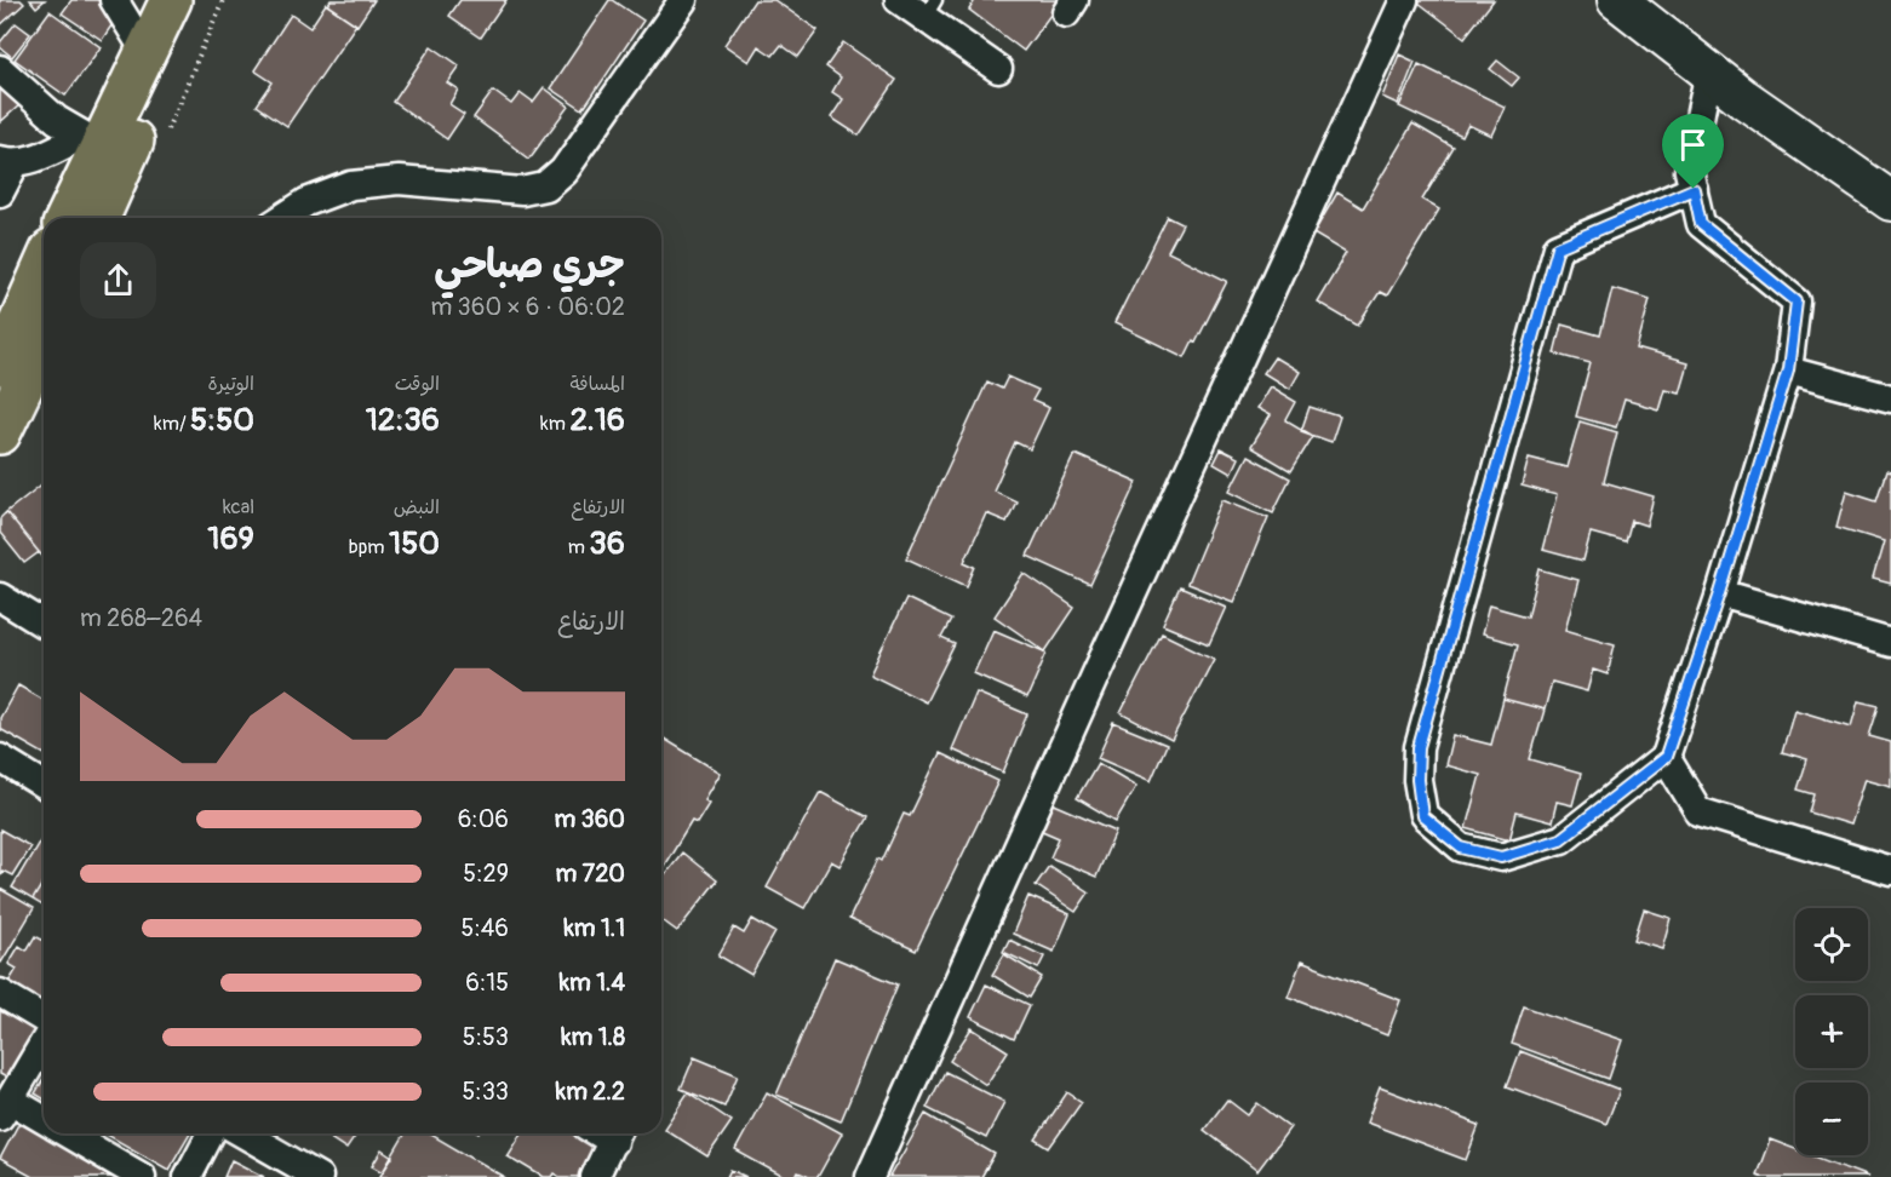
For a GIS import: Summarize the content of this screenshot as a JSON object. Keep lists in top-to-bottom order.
{
  "page": {
    "heading": ["جري صباحي", "06:02 · 6 × 360 m"],
    "stats": [
      ["المسافة", "2.16 km"],
      ["الوقت", "12:36"],
      ["الوتيرة", "5:50 /km"],
      ["الارتفاع", "36 m"],
      ["النبض", "150 bpm"],
      ["kcal", "169"]
    ],
    "chart": ["الارتفاع", "264–268 m"],
    "list": [
      {
        "name": "360 m",
        "note": "6:06"
      },
      {
        "name": "720 m",
        "note": "5:29"
      },
      {
        "name": "1.1 km",
        "note": "5:46"
      },
      {
        "name": "1.4 km",
        "note": "6:15"
      },
      {
        "name": "1.8 km",
        "note": "5:53"
      },
      {
        "name": "2.2 km",
        "note": "5:33"
      }
    ],
    "map_buttons": ["+", "−"]
  }
}
